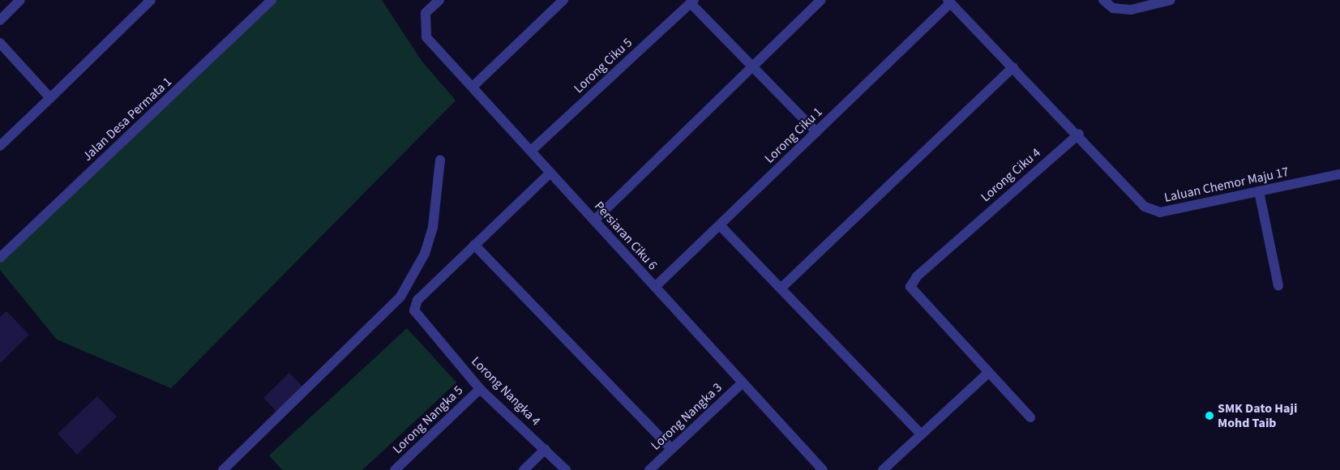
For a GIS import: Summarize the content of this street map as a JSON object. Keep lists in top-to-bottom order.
{
  "streets": {
    "street": [
      "Lorong Ciku 5",
      "Jalan Desa Permata 1",
      "Lorong Ciku 1",
      "Lorong Ciku 4",
      "Laluan Chemor Maju 17",
      "Persiaran Ciku 6",
      "Lorong Nangka 4",
      "Lorong Nangka 3",
      "Lorong Nangka 5"
    ]
  },
  "crossings": [
    ["Lorong Ciku 5", "Persiaran Ciku 6"],
    ["Lorong Ciku 1", "Persiaran Ciku 6"],
    ["Lorong Ciku 4", "Laluan Chemor Maju 17"],
    ["Persiaran Ciku 6", "Lorong Nangka 3"],
    ["Lorong Nangka 4", "Lorong Nangka 5"]
  ],
  "places": ["SMK Dato Haji Mohd Taib"]
}
